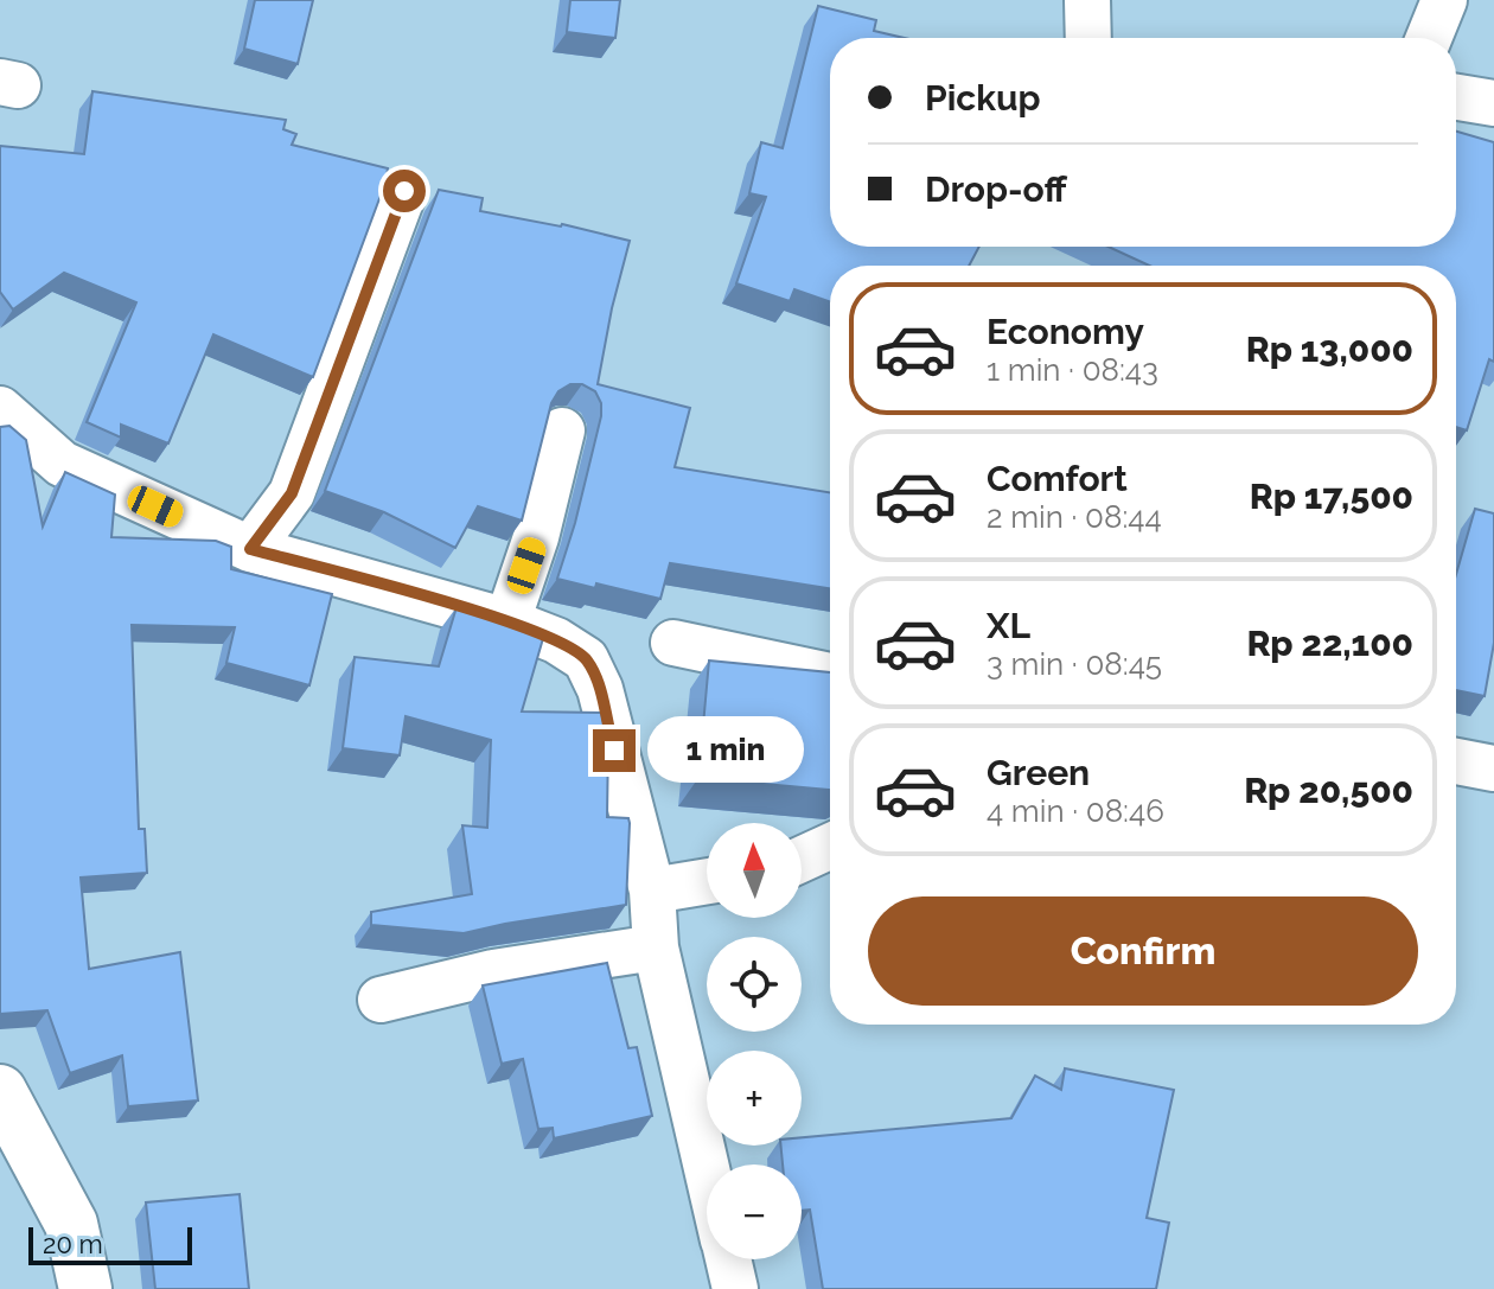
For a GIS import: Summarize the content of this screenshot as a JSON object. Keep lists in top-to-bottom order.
{
  "scale_bar": "20 m",
  "north": "top",
  "page": {
    "banner": ["Pickup", "Drop-off"],
    "list": [
      {
        "name": "Economy",
        "note": "1 min · 08:43",
        "value": "Rp 13,000"
      },
      {
        "name": "Comfort",
        "note": "2 min · 08:44",
        "value": "Rp 17,500"
      },
      {
        "name": "XL",
        "note": "3 min · 08:45",
        "value": "Rp 22,100"
      },
      {
        "name": "Green",
        "note": "4 min · 08:46",
        "value": "Rp 20,500"
      }
    ],
    "bubble": "1 min",
    "map_buttons": ["+", "−"],
    "buttons": "Confirm",
    "scale": "20 m"
  }
}
